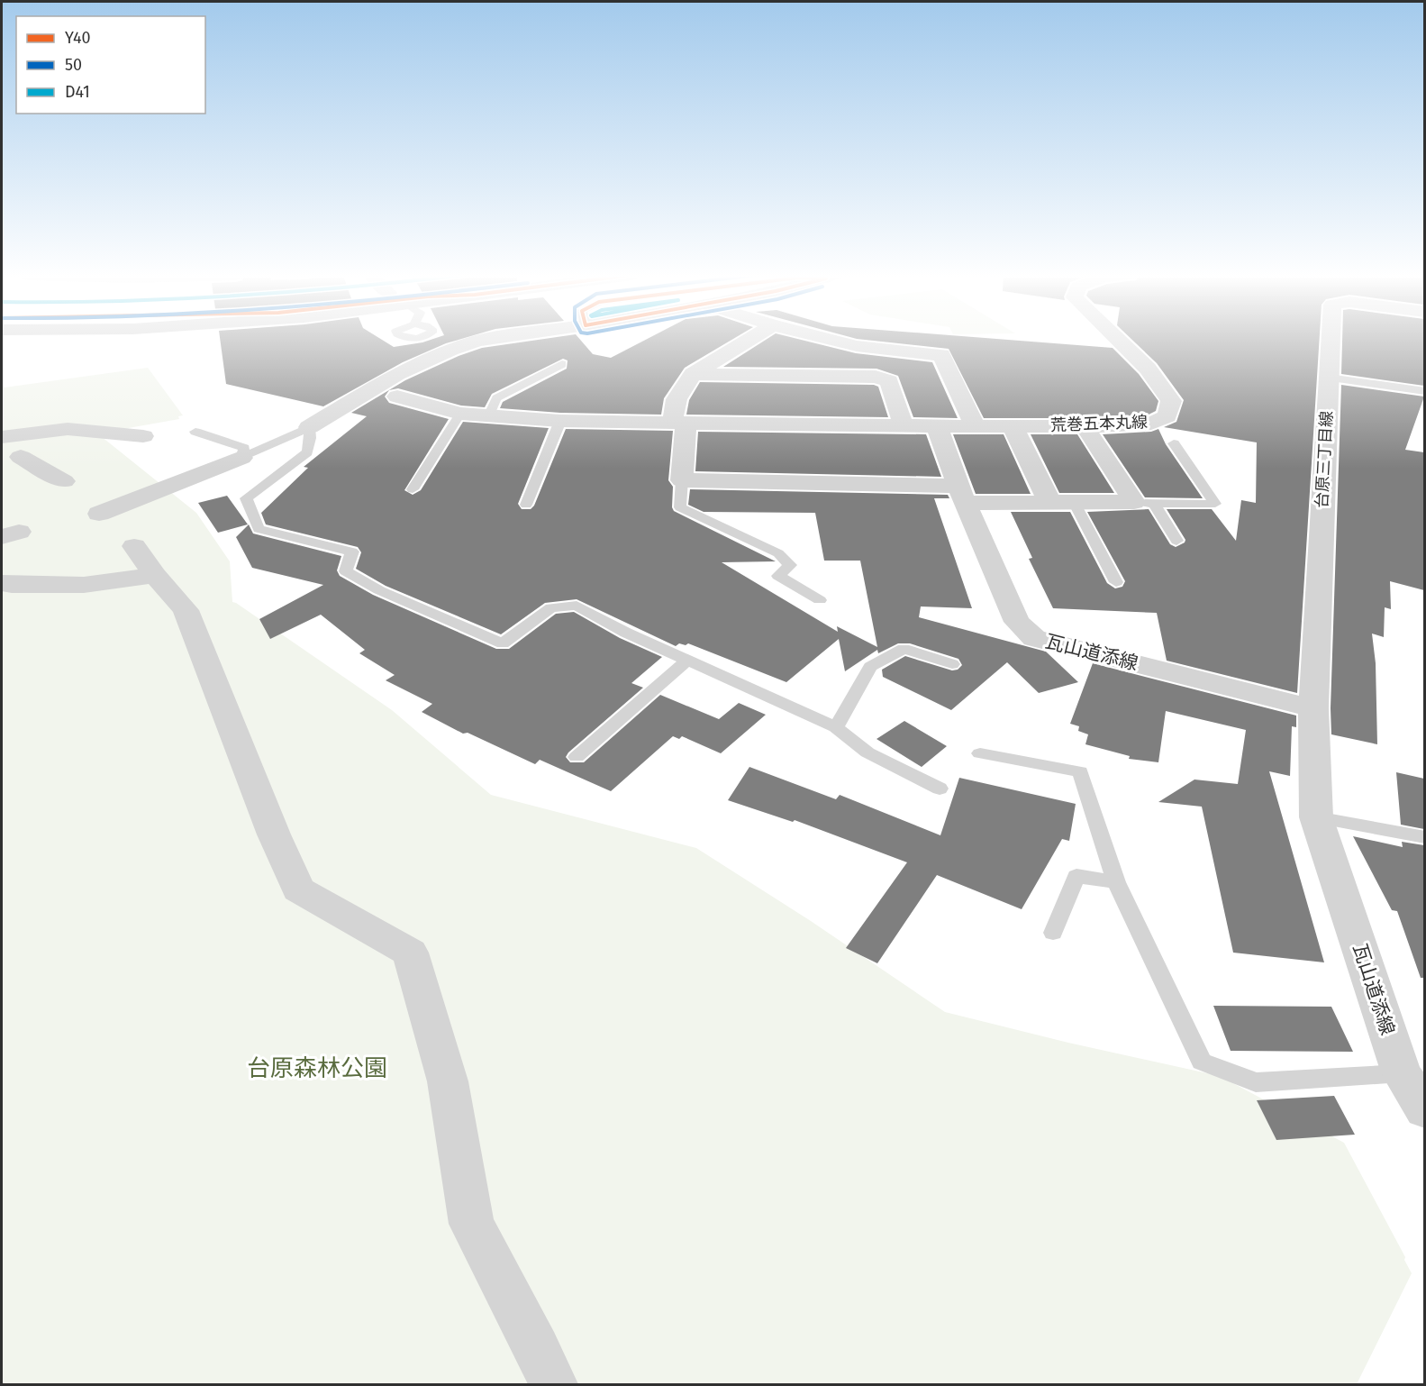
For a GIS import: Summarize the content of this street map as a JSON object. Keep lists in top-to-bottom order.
{
  "streets": {
    "street": ["荒巻五本丸線", "台原三丁目線", "瓦山道添線"]
  },
  "crossings": [
    ["荒巻五本丸線", "瓦山道添線"],
    ["台原三丁目線", "瓦山道添線"]
  ],
  "parks": ["台原森林公園"],
  "legend": ["Y40", "50", "D41"]
}
